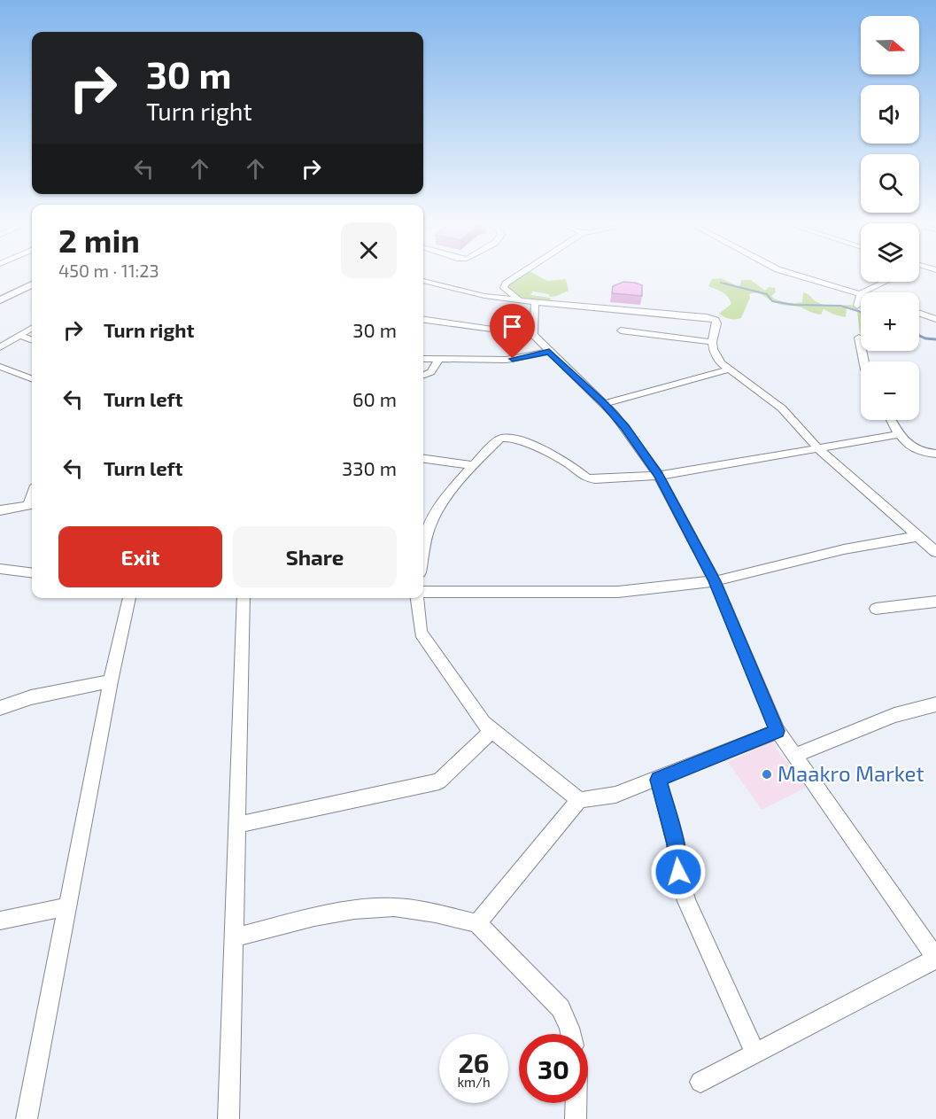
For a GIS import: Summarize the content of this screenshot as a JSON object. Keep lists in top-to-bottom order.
{
  "places": ["Maakro Market"],
  "north": "right",
  "page": {
    "map_buttons": ["+", "−"],
    "turn": ["30 m", "Turn right"],
    "heading": ["2 min", "450 m · 11:23"],
    "list": [
      {
        "name": "Turn right",
        "value": "30 m"
      },
      {
        "name": "Turn left",
        "value": "60 m"
      },
      {
        "name": "Turn left",
        "value": "330 m"
      }
    ],
    "buttons": ["Exit", "Share"],
    "speed": "26 km/h",
    "limit": "30"
  }
}
